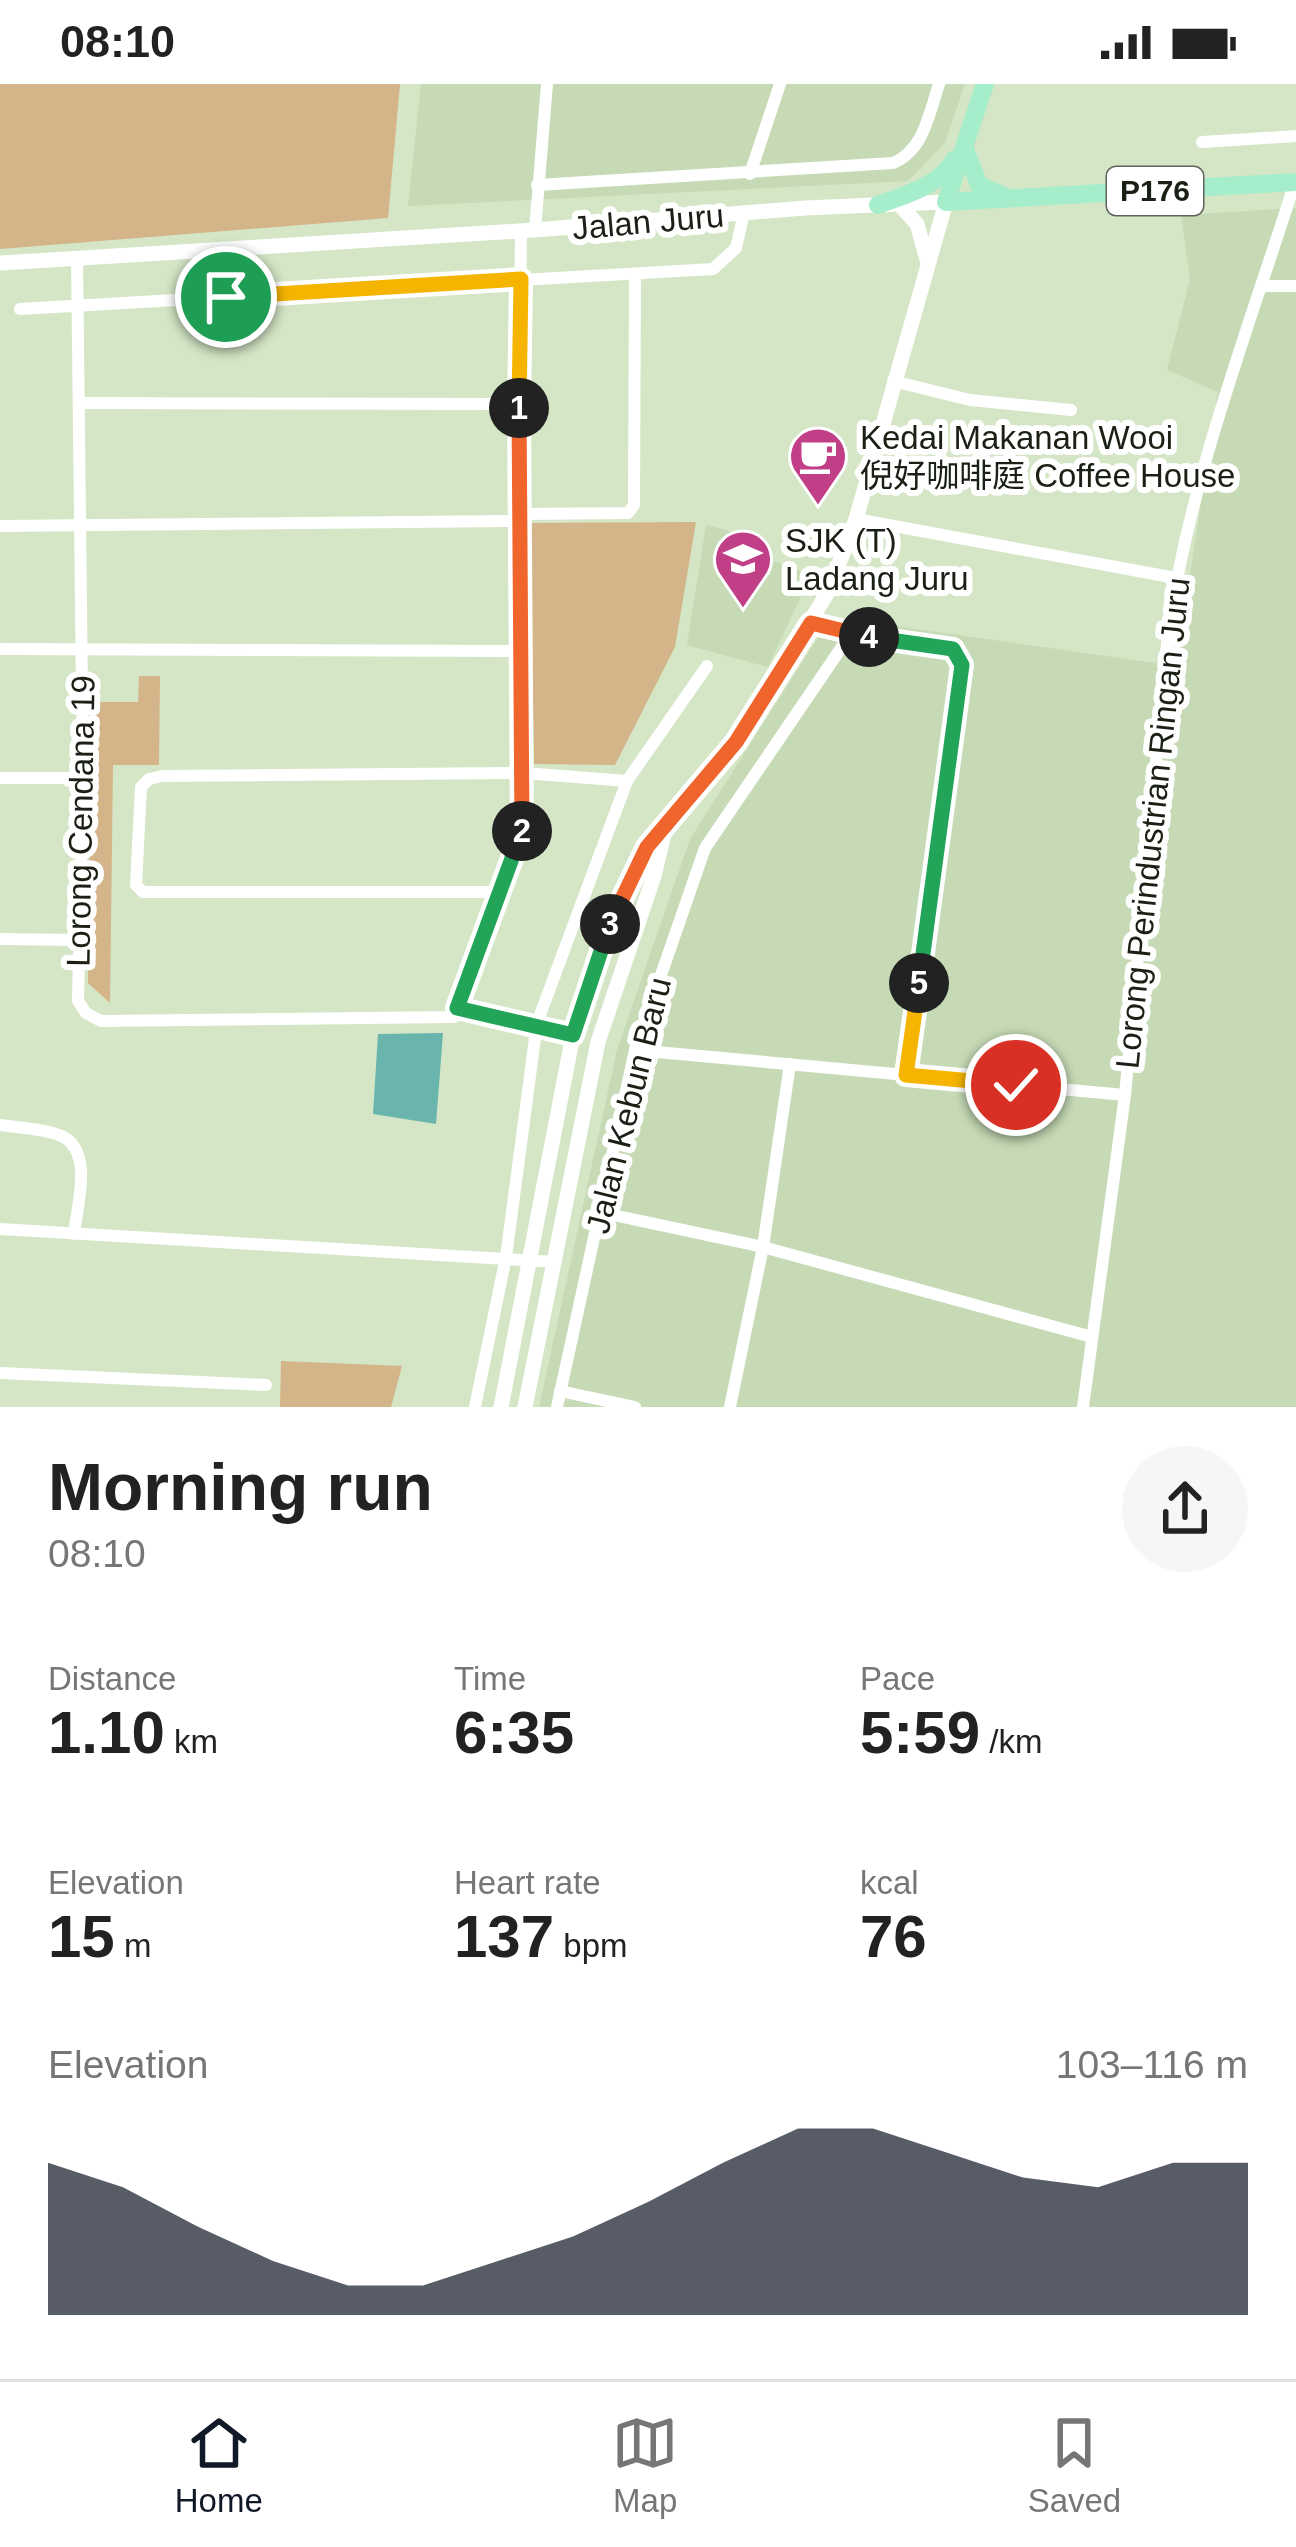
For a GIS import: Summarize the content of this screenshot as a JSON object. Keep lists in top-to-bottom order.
{
  "streets": {
    "main road": ["P176", "Jalan Juru"],
    "street": ["Lorong Cendana 19", "Lorong Perindustrian Ringan Juru", "Jalan Kebun Baru"]
  },
  "crossings": [
    ["Jalan Juru", "Lorong Cendana 19"],
    ["Jalan Juru", "Lorong Perindustrian Ringan Juru"],
    ["Jalan Juru", "Jalan Kebun Baru"],
    ["Lorong Cendana 19", "Jalan Kebun Baru"]
  ],
  "places": {
    "cafe": ["Kedai Makanan Wooi 倪好咖啡庭 Coffee House"],
    "school or university": ["SJK (T) Ladang Juru"]
  },
  "page": {
    "status": "08:10",
    "pins": [
      "1",
      "4",
      "2",
      "3",
      "5"
    ],
    "heading": ["Morning run", "08:10"],
    "stats": [
      ["Distance", "1.10 km"],
      ["Time", "6:35"],
      ["Pace", "5:59 /km"],
      ["Elevation", "15 m"],
      ["Heart rate", "137 bpm"],
      ["kcal", "76"]
    ],
    "chart": ["Elevation", "103–116 m"],
    "tabs": ["Home", "Map", "Saved"]
  }
}
